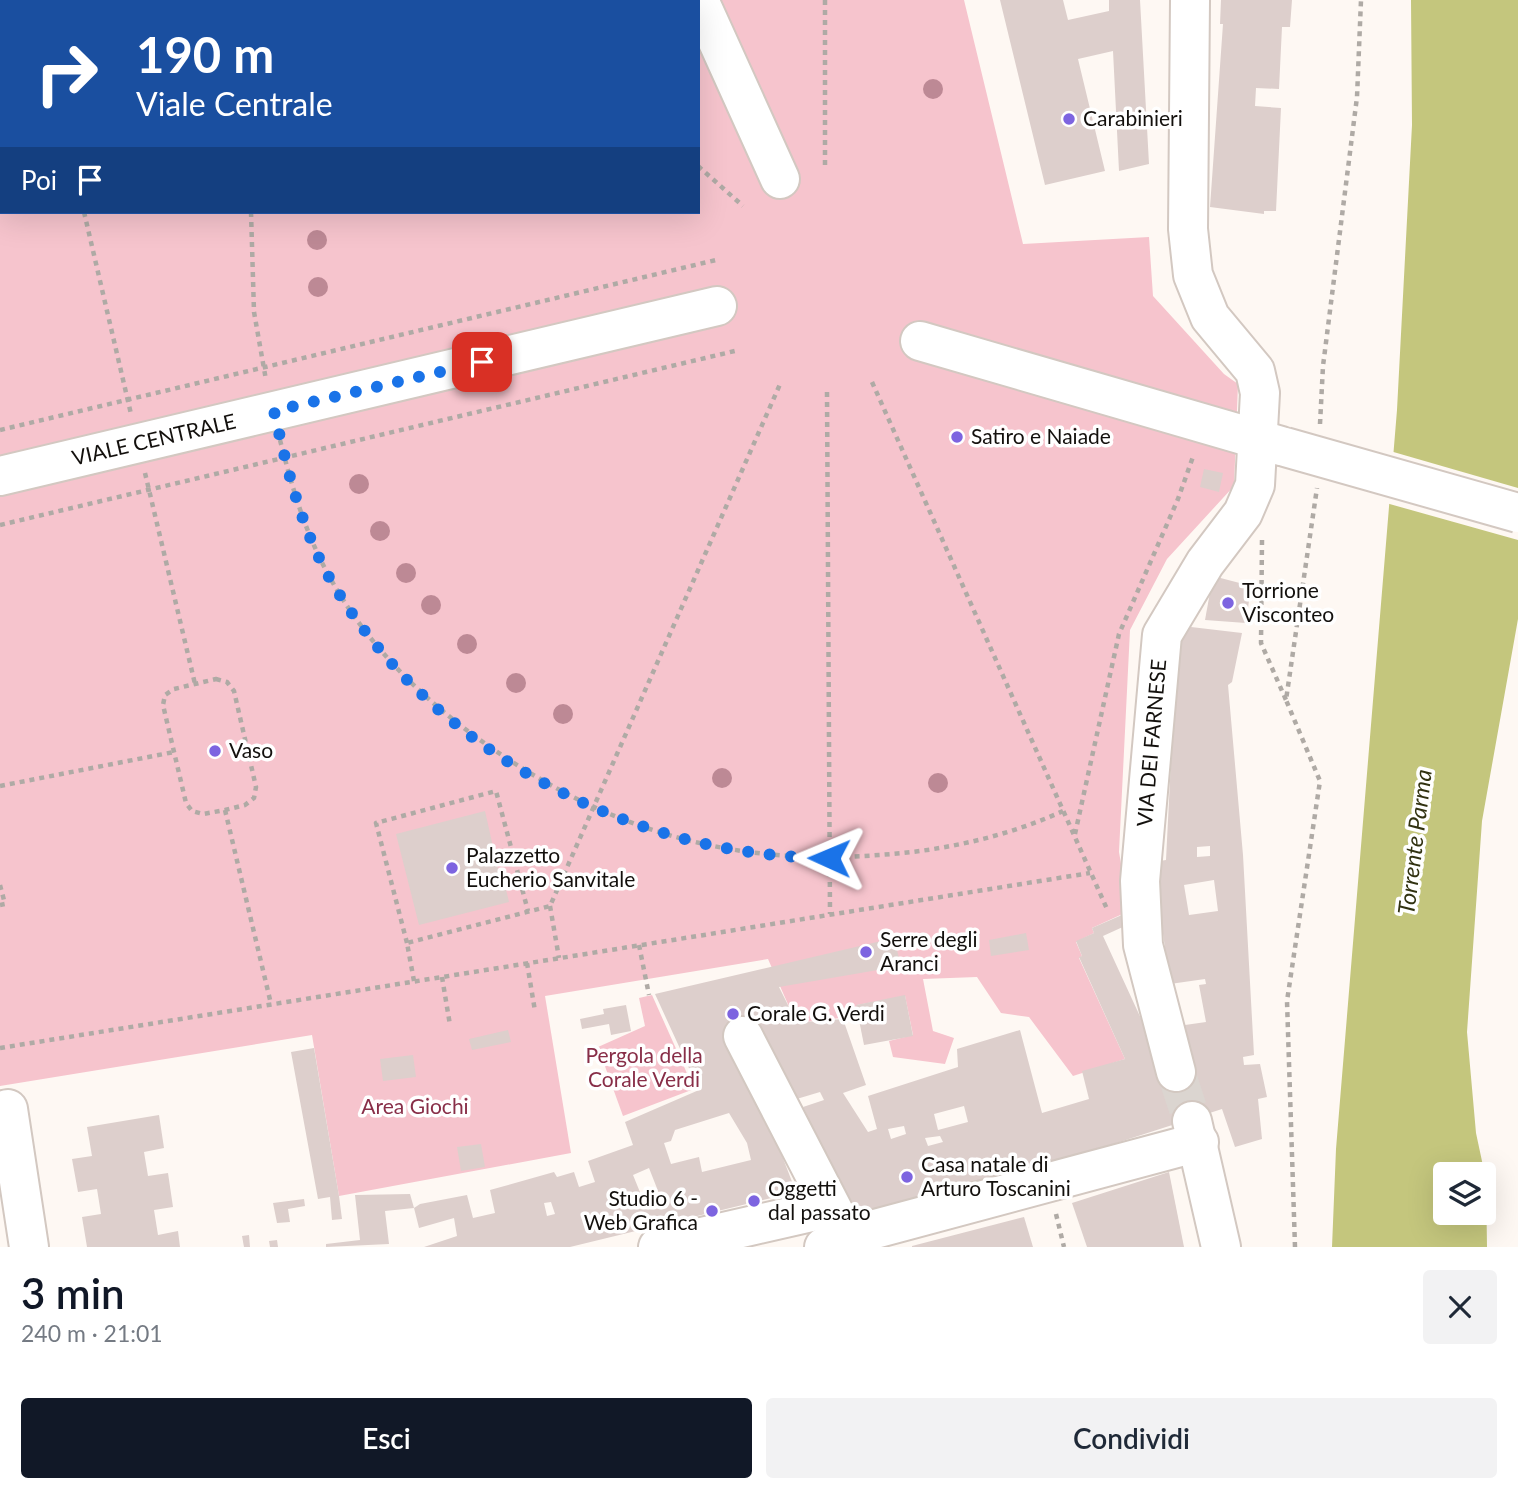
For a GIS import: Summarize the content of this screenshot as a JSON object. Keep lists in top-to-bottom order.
{
  "streets": {
    "street": ["VIALE CENTRALE", "VIA DEI FARNESE"]
  },
  "water": ["Torrente Parma"],
  "parks": ["Pergola della Corale Verdi", "Area Giochi"],
  "places": [
    "Carabinieri",
    "Satiro e Naiade",
    "Torrione Visconteo",
    "Vaso",
    "Palazzetto Eucherio Sanvitale",
    "Serre degli Aranci",
    "Corale G. Verdi",
    "Casa natale di Arturo Toscanini",
    "Oggetti dal passato",
    "Studio 6 - Web Grafica"
  ],
  "page": {
    "turn": ["190 m", "Viale Centrale"],
    "then": "Poi",
    "heading": ["3 min", "240 m · 21:01"],
    "buttons": ["Esci", "Condividi"]
  }
}
